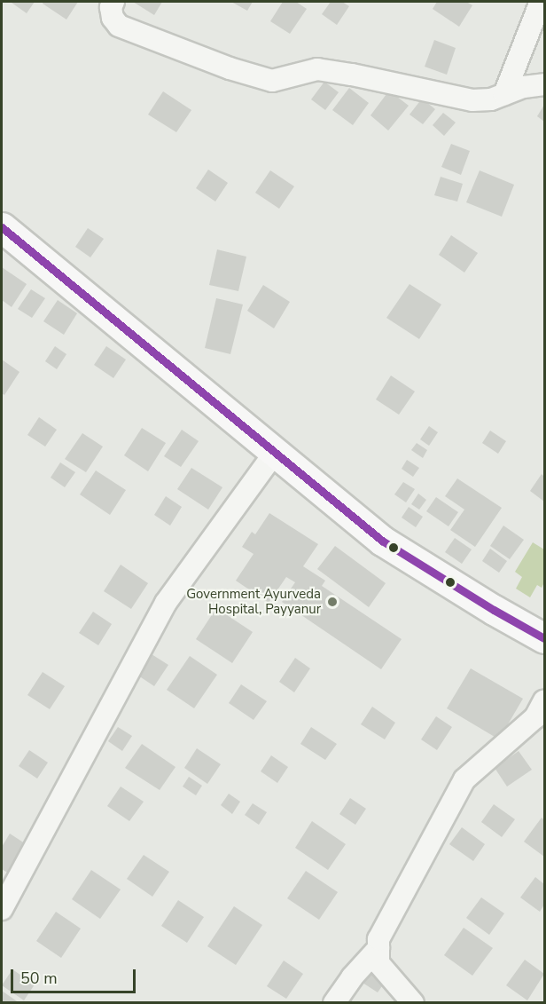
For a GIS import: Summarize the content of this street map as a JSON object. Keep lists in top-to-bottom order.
{
  "places": ["Government Ayurveda Hospital, Payyanur"],
  "scale_bar": "50 m"
}
